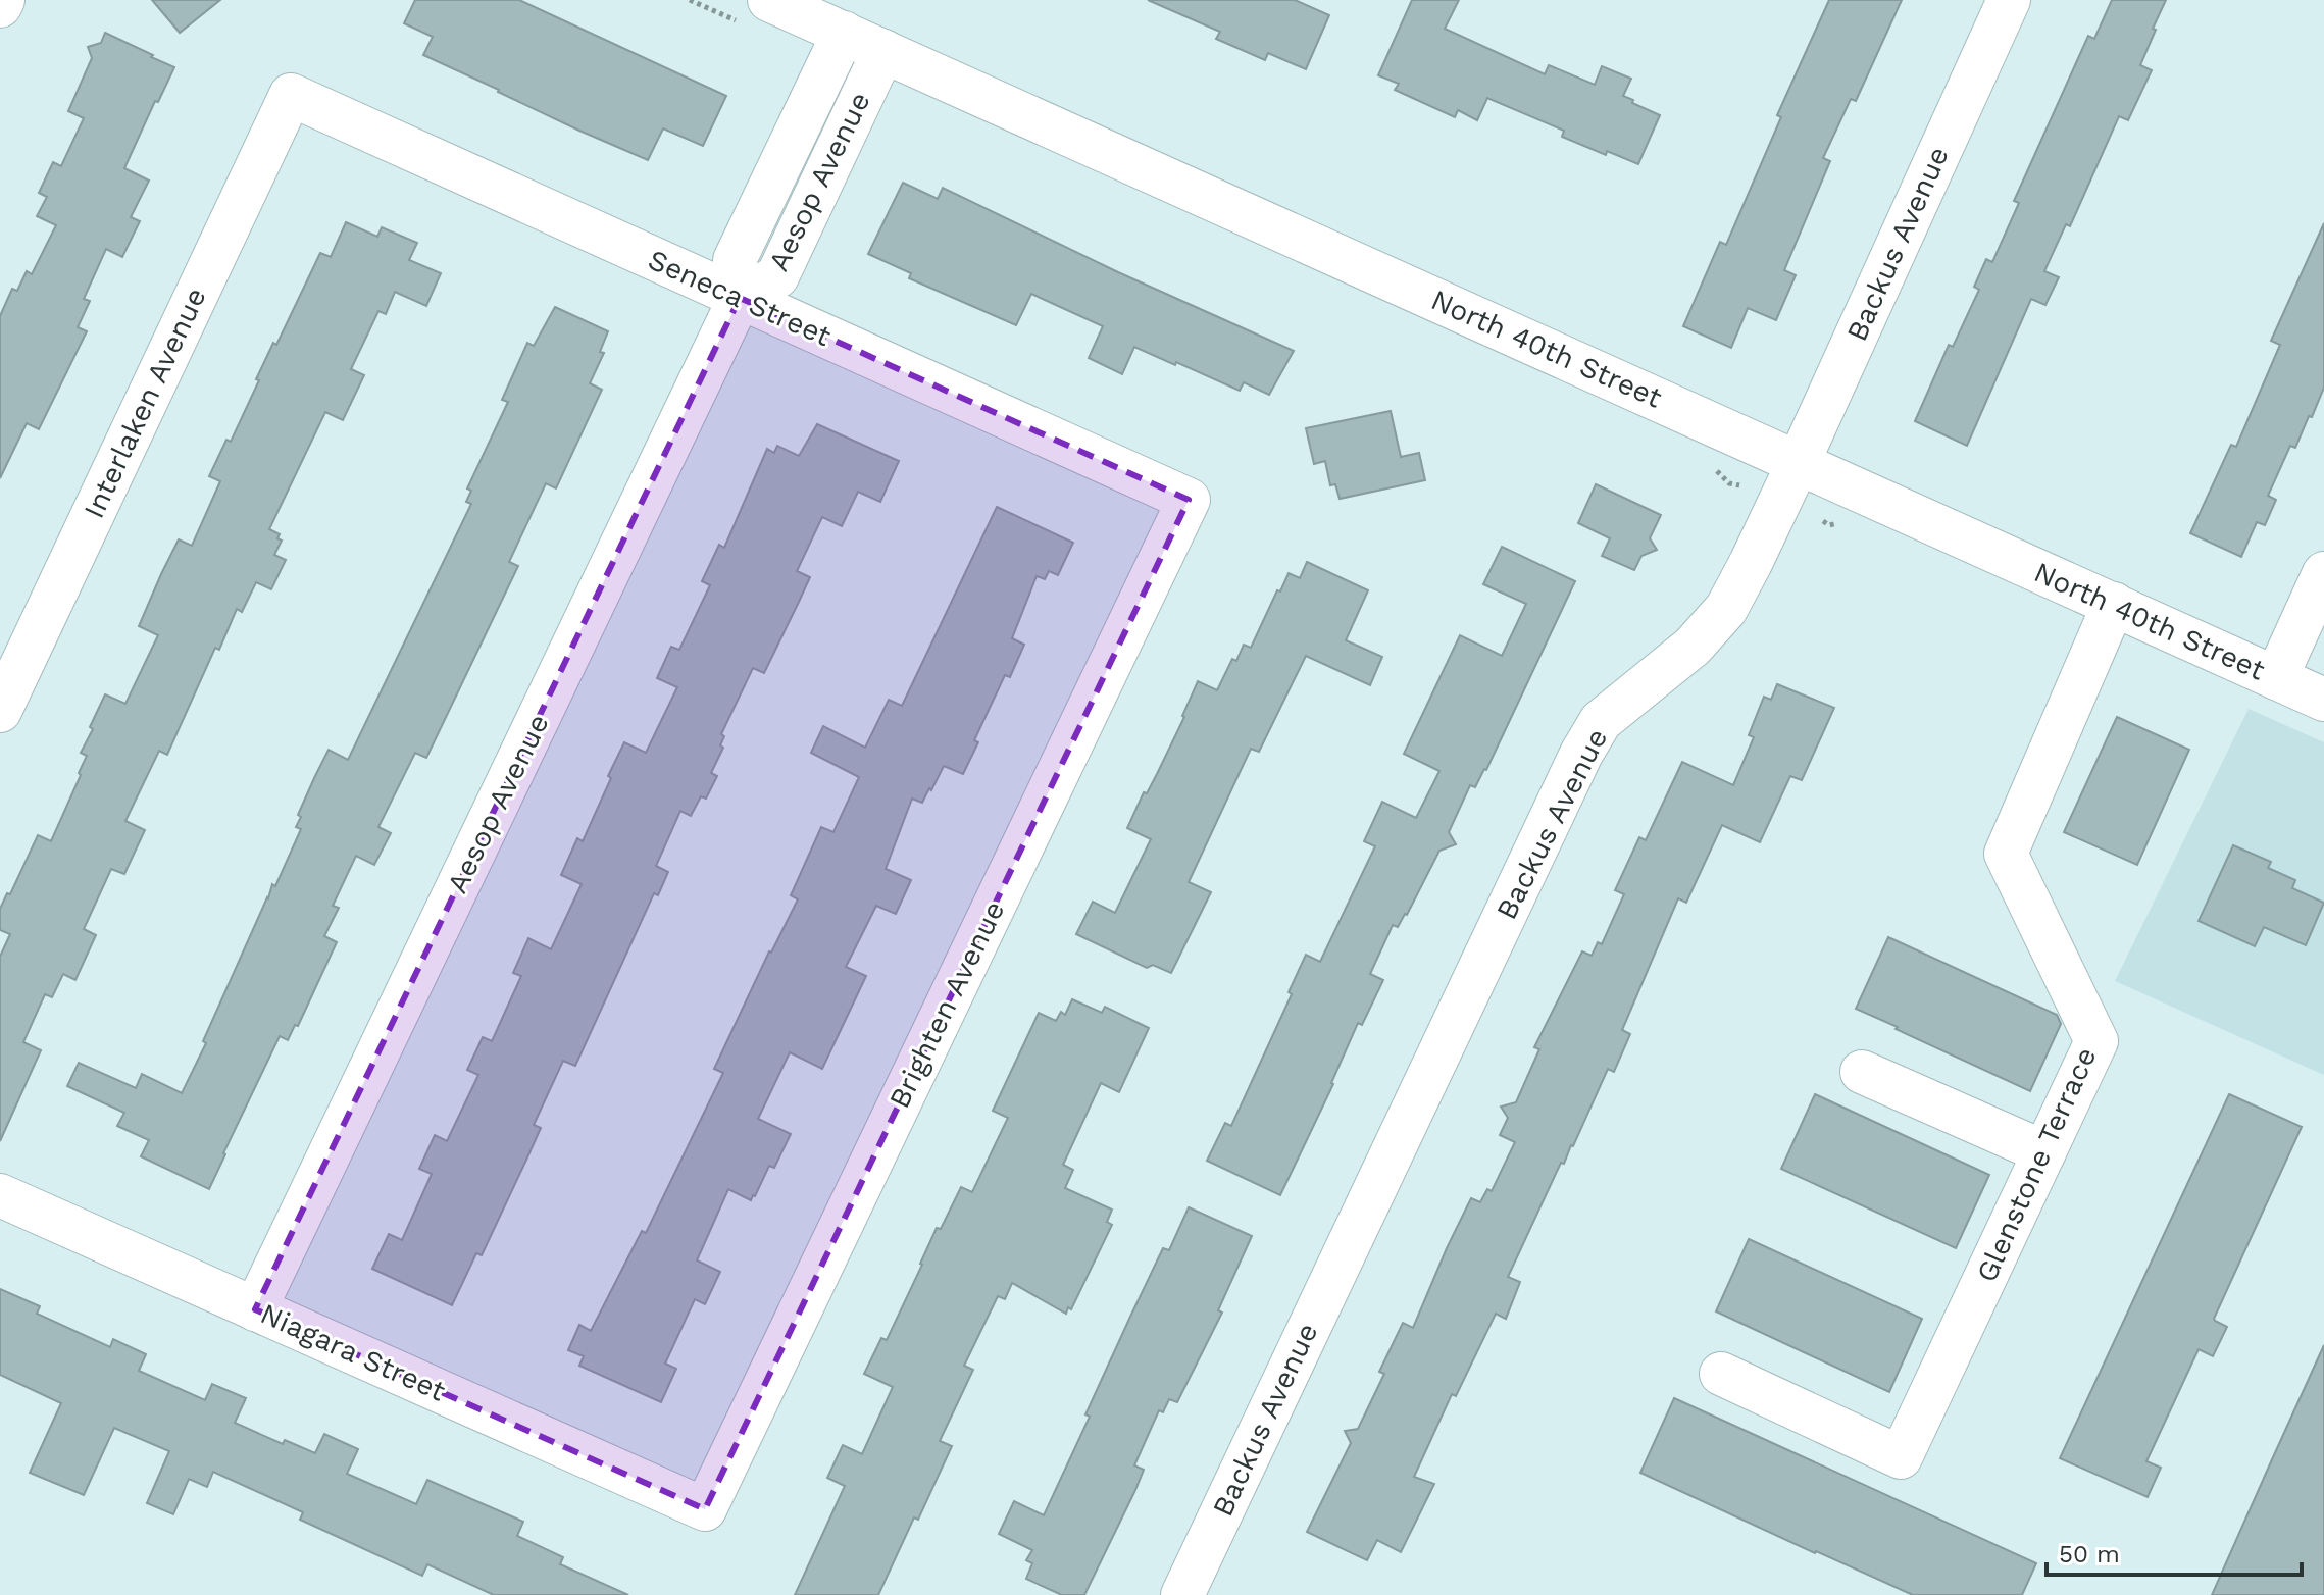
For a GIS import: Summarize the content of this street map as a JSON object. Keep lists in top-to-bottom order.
{
  "streets": {
    "street": [
      "Aesop Avenue",
      "Backus Avenue",
      "Seneca Street",
      "North 40th Street",
      "Interlaken Avenue",
      "Brighten Avenue",
      "Glenstone Terrace",
      "Niagara Street"
    ]
  },
  "crossings": [
    ["Aesop Avenue", "Seneca Street"],
    ["Aesop Avenue", "North 40th Street"],
    ["Aesop Avenue", "Niagara Street"],
    ["Backus Avenue", "North 40th Street"],
    ["Seneca Street", "Interlaken Avenue"],
    ["Seneca Street", "Brighten Avenue"],
    ["North 40th Street", "Glenstone Terrace"],
    ["Brighten Avenue", "Niagara Street"]
  ],
  "scale_bar": "50 m"
}
